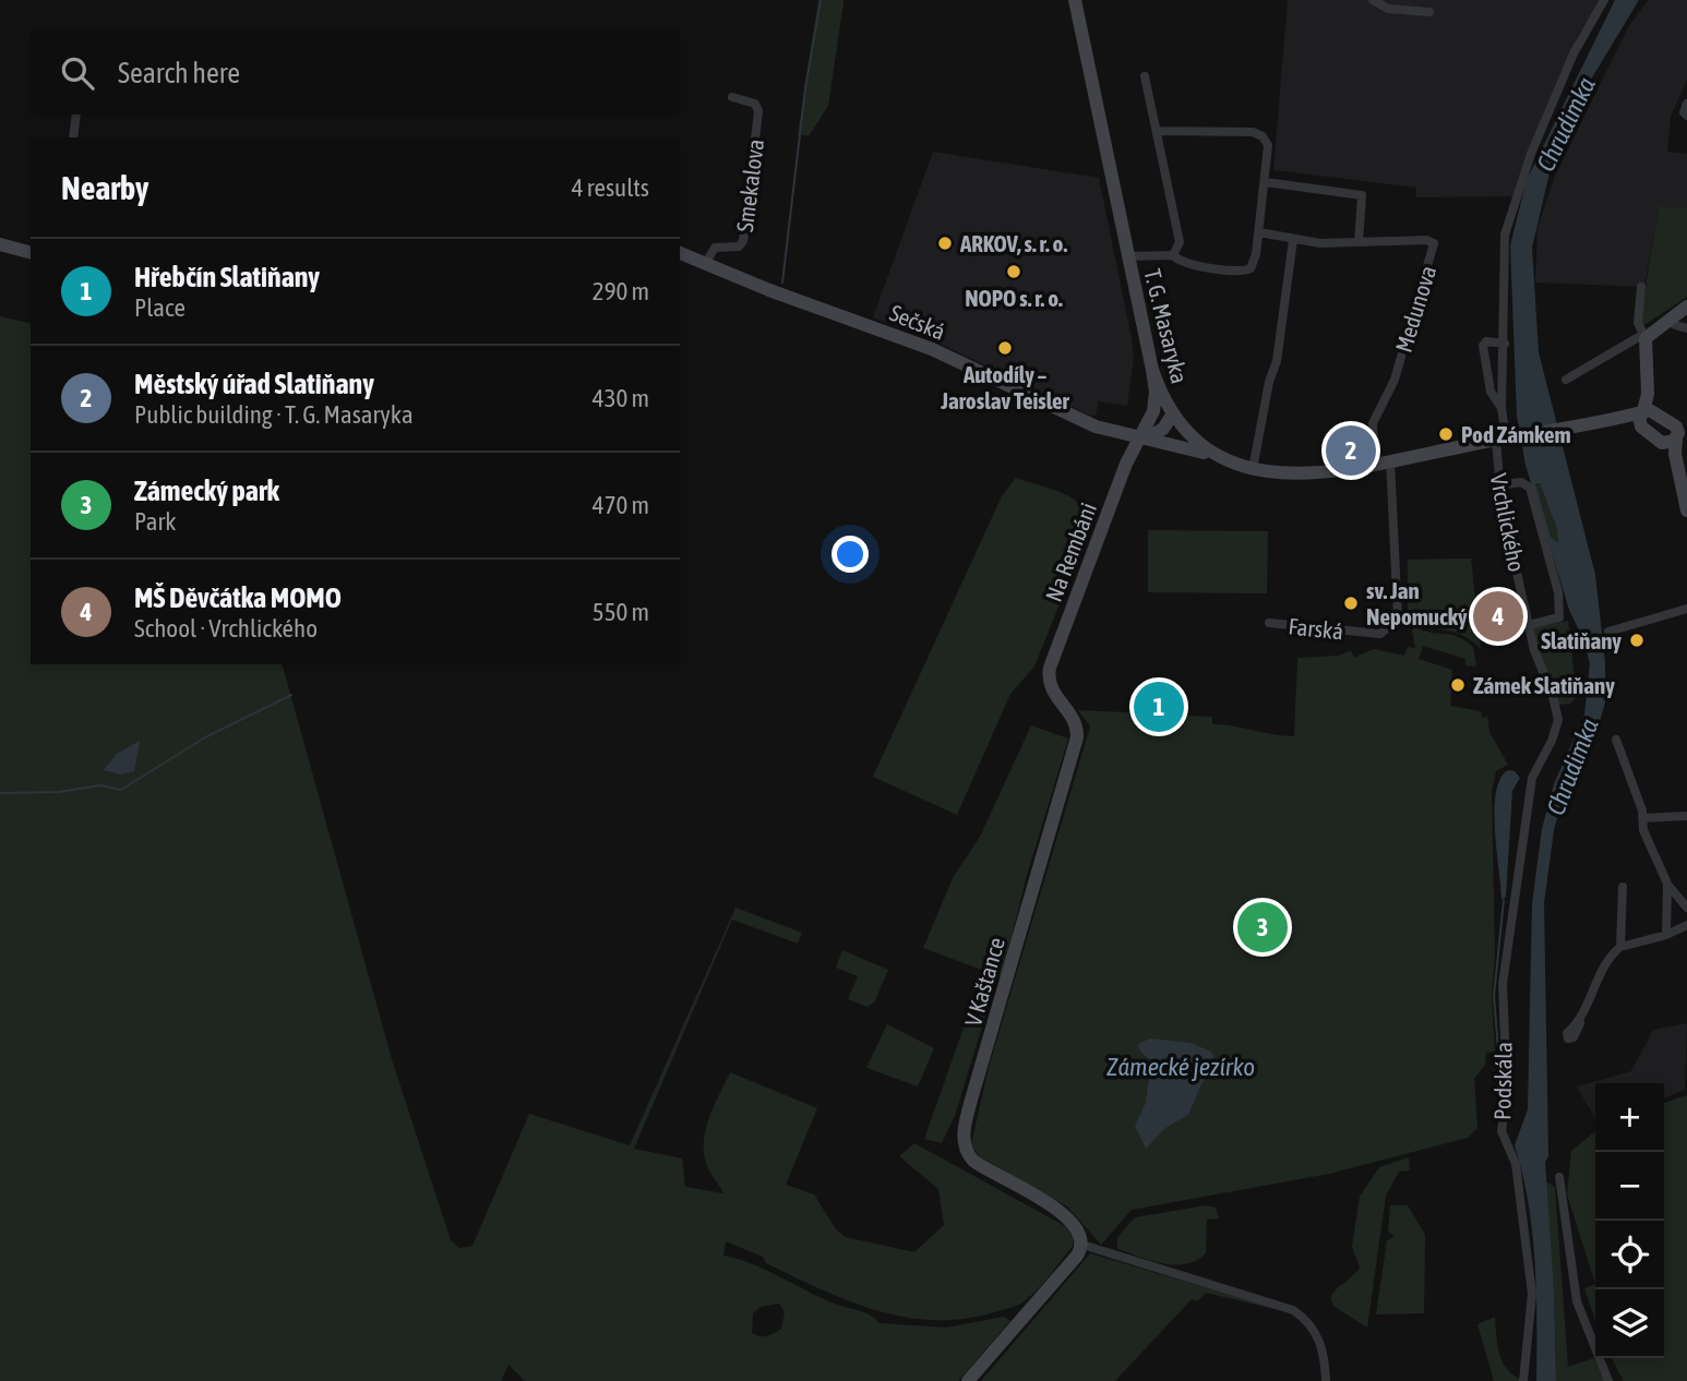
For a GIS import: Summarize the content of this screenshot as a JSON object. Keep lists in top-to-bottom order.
{
  "streets": {
    "street": [
      "Smekalova",
      "Medunova",
      "Sečská",
      "T. G. Masaryka",
      "Vrchlického",
      "Na Rembáni",
      "Farská",
      "V Kaštance",
      "Podskála"
    ]
  },
  "crossings": [
    ["Smekalova", "Sečská"],
    ["Medunova", "T. G. Masaryka"],
    ["Sečská", "T. G. Masaryka"],
    ["Sečská", "Na Rembáni"],
    ["T. G. Masaryka", "Vrchlického"],
    ["T. G. Masaryka", "Farská"],
    ["Vrchlického", "Podskála"],
    ["Na Rembáni", "V Kaštance"]
  ],
  "water": ["Chrudimka", "Zámecké jezírko"],
  "places": [
    "ARKOV, s. r. o.",
    "NOPO s. r. o.",
    "Autodíly – Jaroslav Teisler",
    "Pod Zámkem",
    "sv. Jan Nepomucký",
    "Slatiňany",
    "Zámek Slatiňany"
  ],
  "page": {
    "search": "Search here",
    "heading": ["Nearby", "4 results"],
    "list": [
      {
        "mark": "1",
        "name": "Hřebčín Slatiňany",
        "note": "Place",
        "value": "290 m"
      },
      {
        "mark": "2",
        "name": "Městský úřad Slatiňany",
        "note": "Public building · T. G. Masaryka",
        "value": "430 m"
      },
      {
        "mark": "3",
        "name": "Zámecký park",
        "note": "Park",
        "value": "470 m"
      },
      {
        "mark": "4",
        "name": "MŠ Děvčátka MOMO",
        "note": "School · Vrchlického",
        "value": "550 m"
      }
    ],
    "pins": [
      "2",
      "4",
      "1",
      "3"
    ],
    "map_buttons": ["+", "−"]
  }
}
